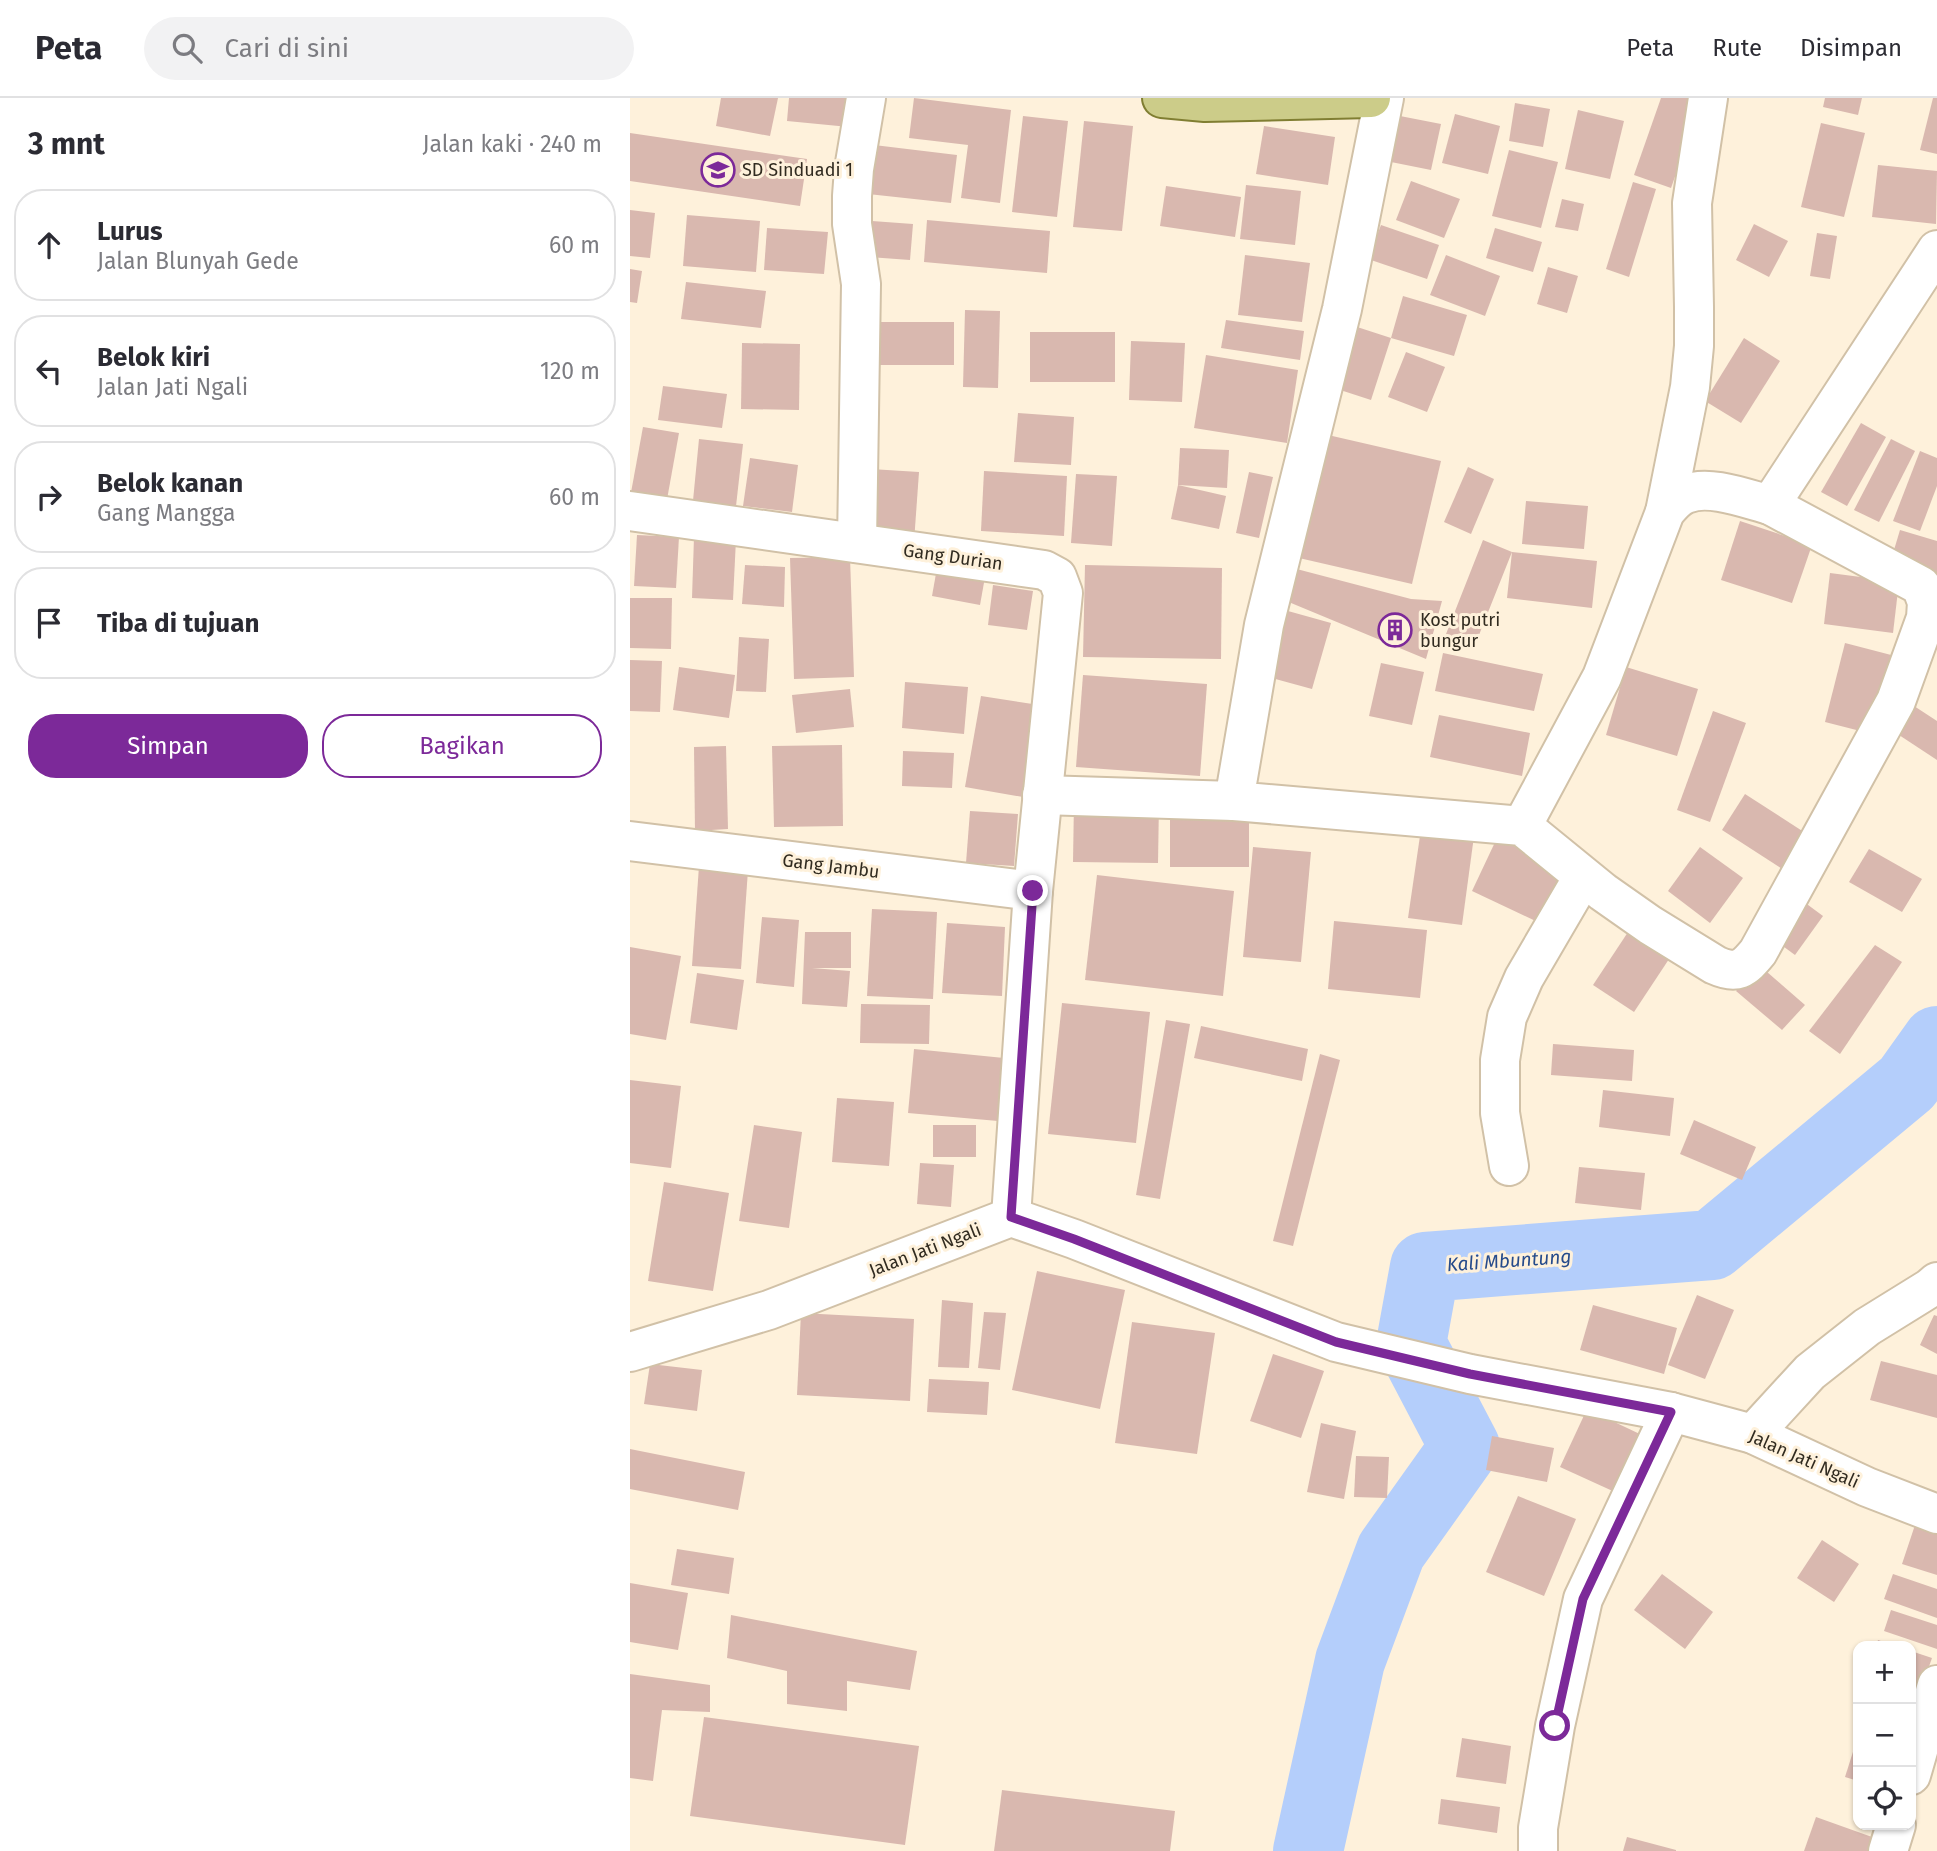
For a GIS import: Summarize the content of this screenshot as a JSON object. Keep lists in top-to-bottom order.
{
  "streets": {
    "street": ["Gang Durian", "Gang Jambu", "Jalan Jati Ngali"]
  },
  "water": ["Kali Mbuntung"],
  "places": {
    "school or university": ["SD Sinduadi 1"],
    "building": ["Kost putri bungur"]
  },
  "page": {
    "header": "Peta",
    "search": "Cari di sini",
    "nav": ["Peta", "Rute", "Disimpan"],
    "heading": ["3 mnt", "Jalan kaki · 240 m"],
    "list": [
      ["Lurus", "Jalan Blunyah Gede", "60 m"],
      ["Belok kiri", "Jalan Jati Ngali", "120 m"],
      ["Belok kanan", "Gang Mangga", "60 m"],
      "Tiba di tujuan"
    ],
    "buttons": ["Simpan", "Bagikan"],
    "map_buttons": ["+", "−"]
  }
}
